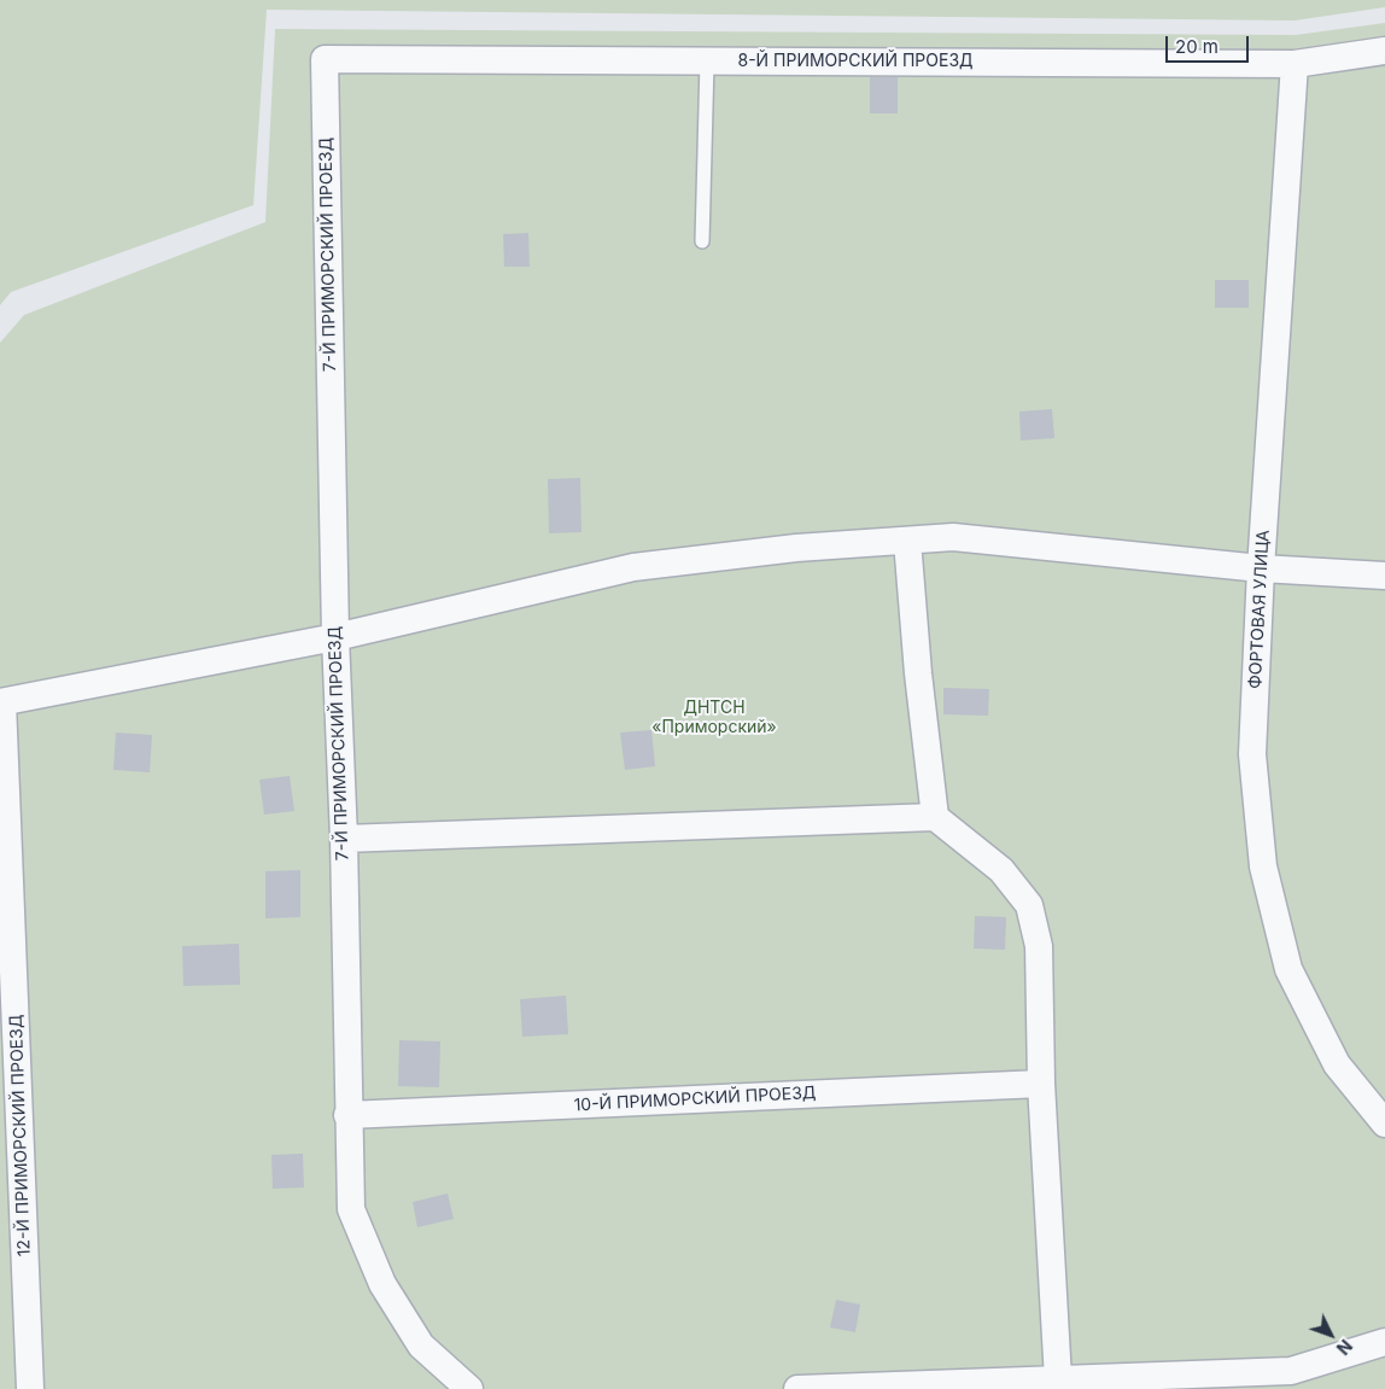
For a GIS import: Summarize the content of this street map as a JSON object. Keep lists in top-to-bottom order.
{
  "streets": {
    "street": [
      "8-Й ПРИМОРСКИЙ ПРОЕЗД",
      "7-Й ПРИМОРСКИЙ ПРОЕЗД",
      "ФОРТОВАЯ УЛИЦА",
      "10-Й ПРИМОРСКИЙ ПРОЕЗД",
      "12-Й ПРИМОРСКИЙ ПРОЕЗД"
    ]
  },
  "crossings": [
    ["8-Й ПРИМОРСКИЙ ПРОЕЗД", "7-Й ПРИМОРСКИЙ ПРОЕЗД"],
    ["8-Й ПРИМОРСКИЙ ПРОЕЗД", "ФОРТОВАЯ УЛИЦА"],
    ["7-Й ПРИМОРСКИЙ ПРОЕЗД", "10-Й ПРИМОРСКИЙ ПРОЕЗД"]
  ],
  "parks": ["ДНТСН «Приморский»"],
  "scale_bar": "20 m",
  "north": "bottom right"
}
